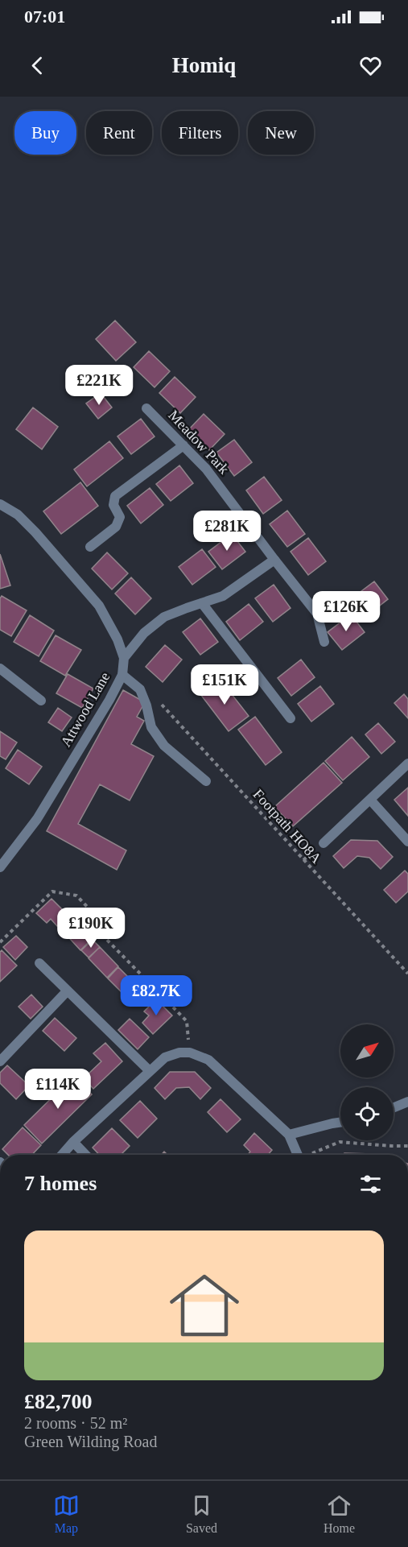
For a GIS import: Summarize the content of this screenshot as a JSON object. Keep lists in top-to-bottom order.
{
  "streets": {
    "street": ["Meadow Park", "Attwood Lane"],
    "path": ["Footpath HO8A"]
  },
  "north": "top right",
  "page": {
    "status": "07:01",
    "header": "Homiq",
    "chip": [
      "Buy",
      "Rent",
      "Filters",
      "New"
    ],
    "price": [
      "£221K",
      "£281K",
      "£126K",
      "£151K",
      "£190K",
      "£82.7K",
      "£114K"
    ],
    "heading": "7 homes",
    "list": [
      {
        "name": "£82,700",
        "note": "2 rooms · 52 m² · Green Wilding Road"
      }
    ],
    "tabs": ["Map", "Saved", "Home"]
  }
}
